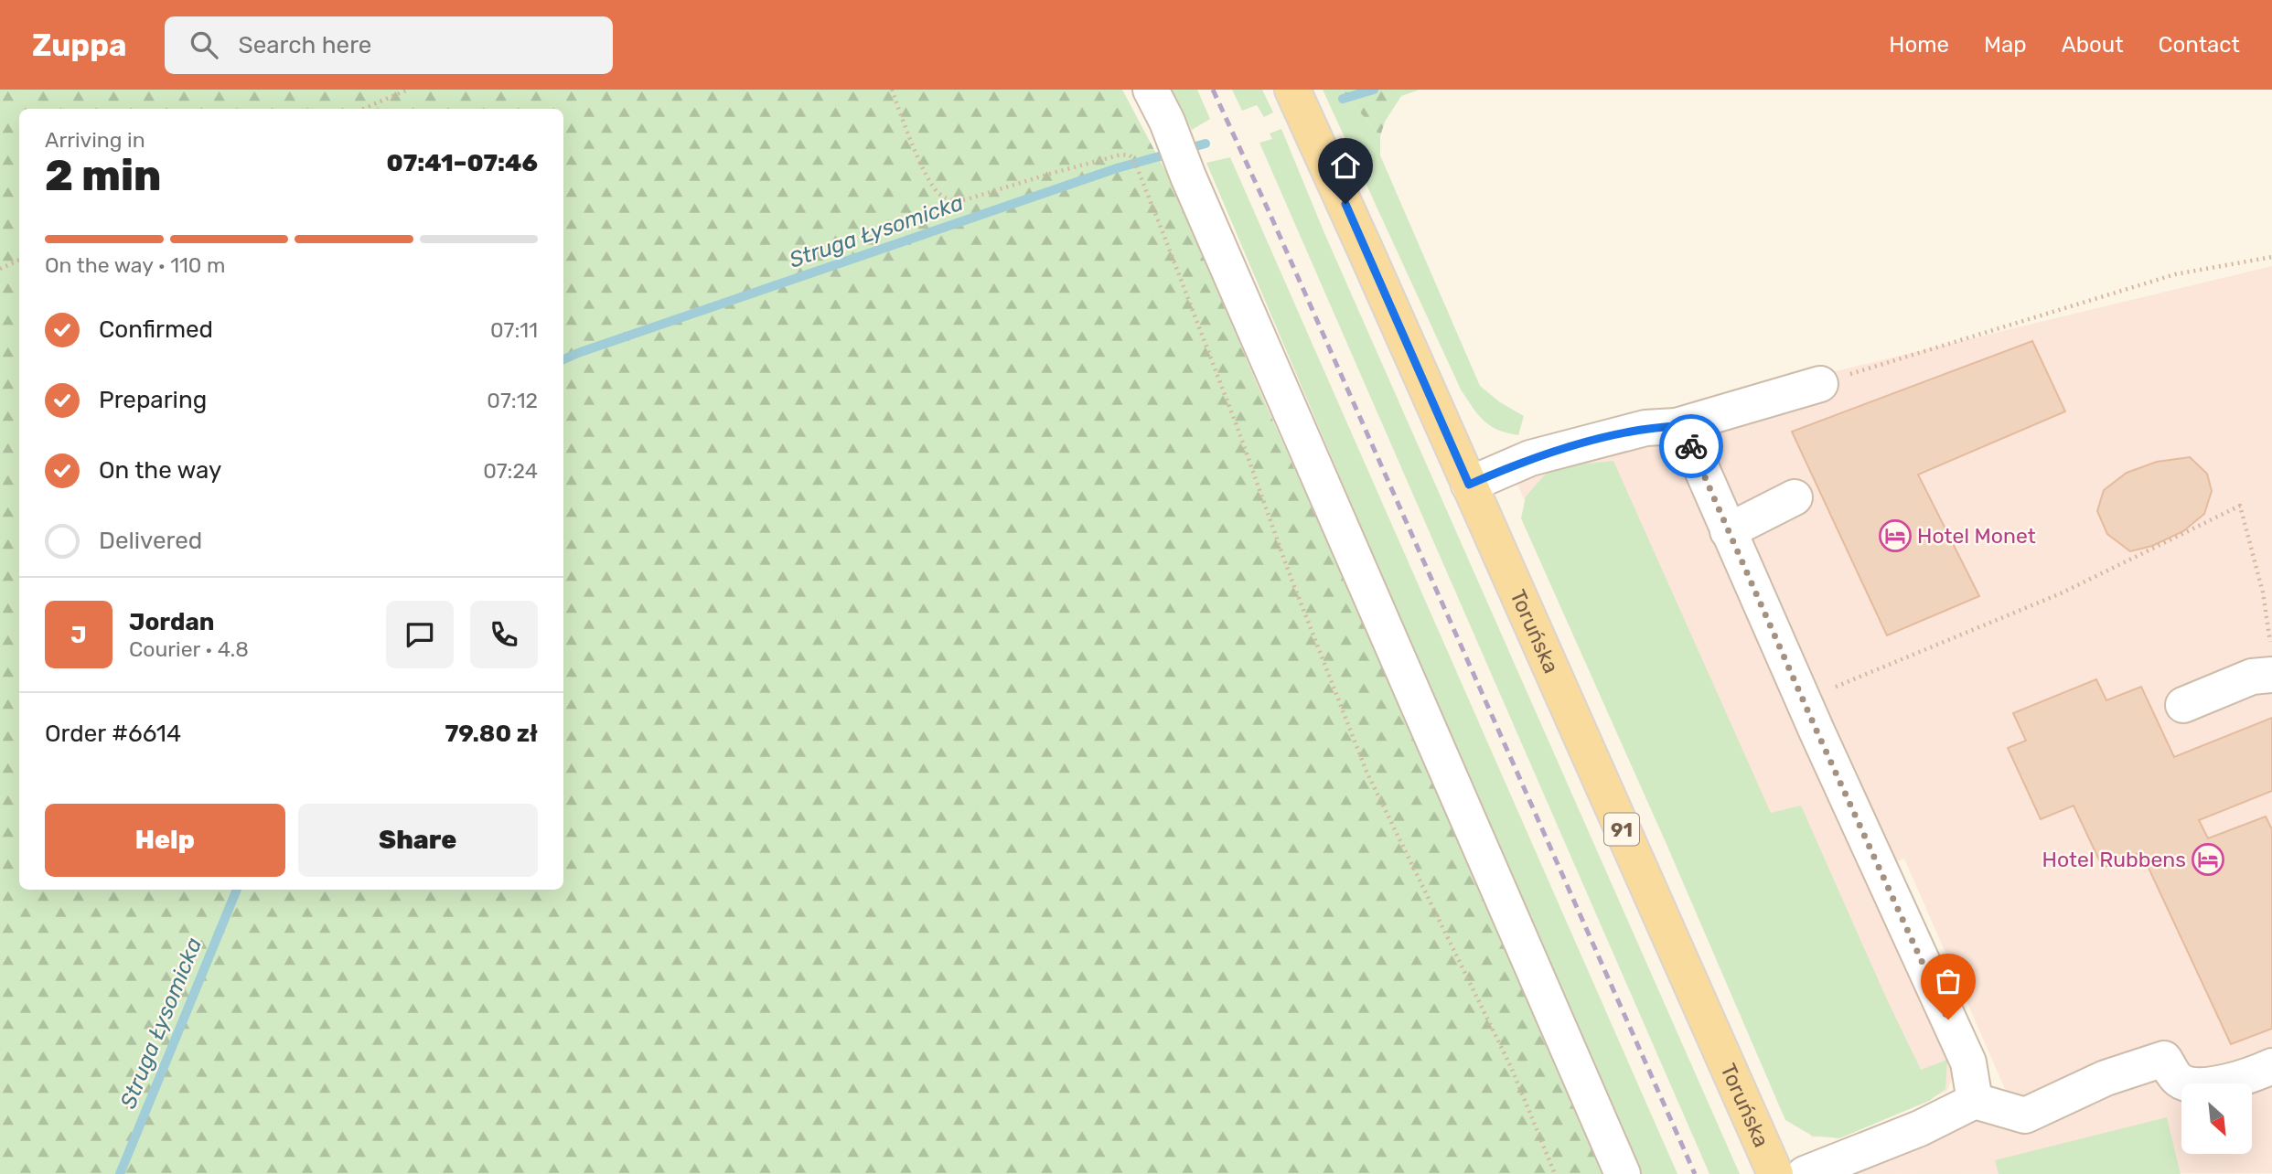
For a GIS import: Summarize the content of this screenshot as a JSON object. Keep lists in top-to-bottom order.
{
  "streets": {
    "main road": ["Toruńska", "91"]
  },
  "water": ["Struga Łysomicka"],
  "places": {
    "hotel": ["Hotel Monet", "Hotel Rubbens"]
  },
  "north": "bottom right",
  "page": {
    "header": "Zuppa",
    "search": "Search here",
    "nav": [
      "Home",
      "Map",
      "About",
      "Contact"
    ],
    "heading": ["2 min", "Arriving in", "07:41–07:46"],
    "panel": [
      "Jordan",
      "Courier · 4.8",
      "Order #6614",
      "79.80 zł"
    ],
    "bar": "On the way · 110 m",
    "list": [
      ["Confirmed", "07:11"],
      ["Preparing", "07:12"],
      ["On the way", "07:24"],
      "Delivered"
    ],
    "round": "J",
    "buttons": ["Help", "Share"]
  }
}
